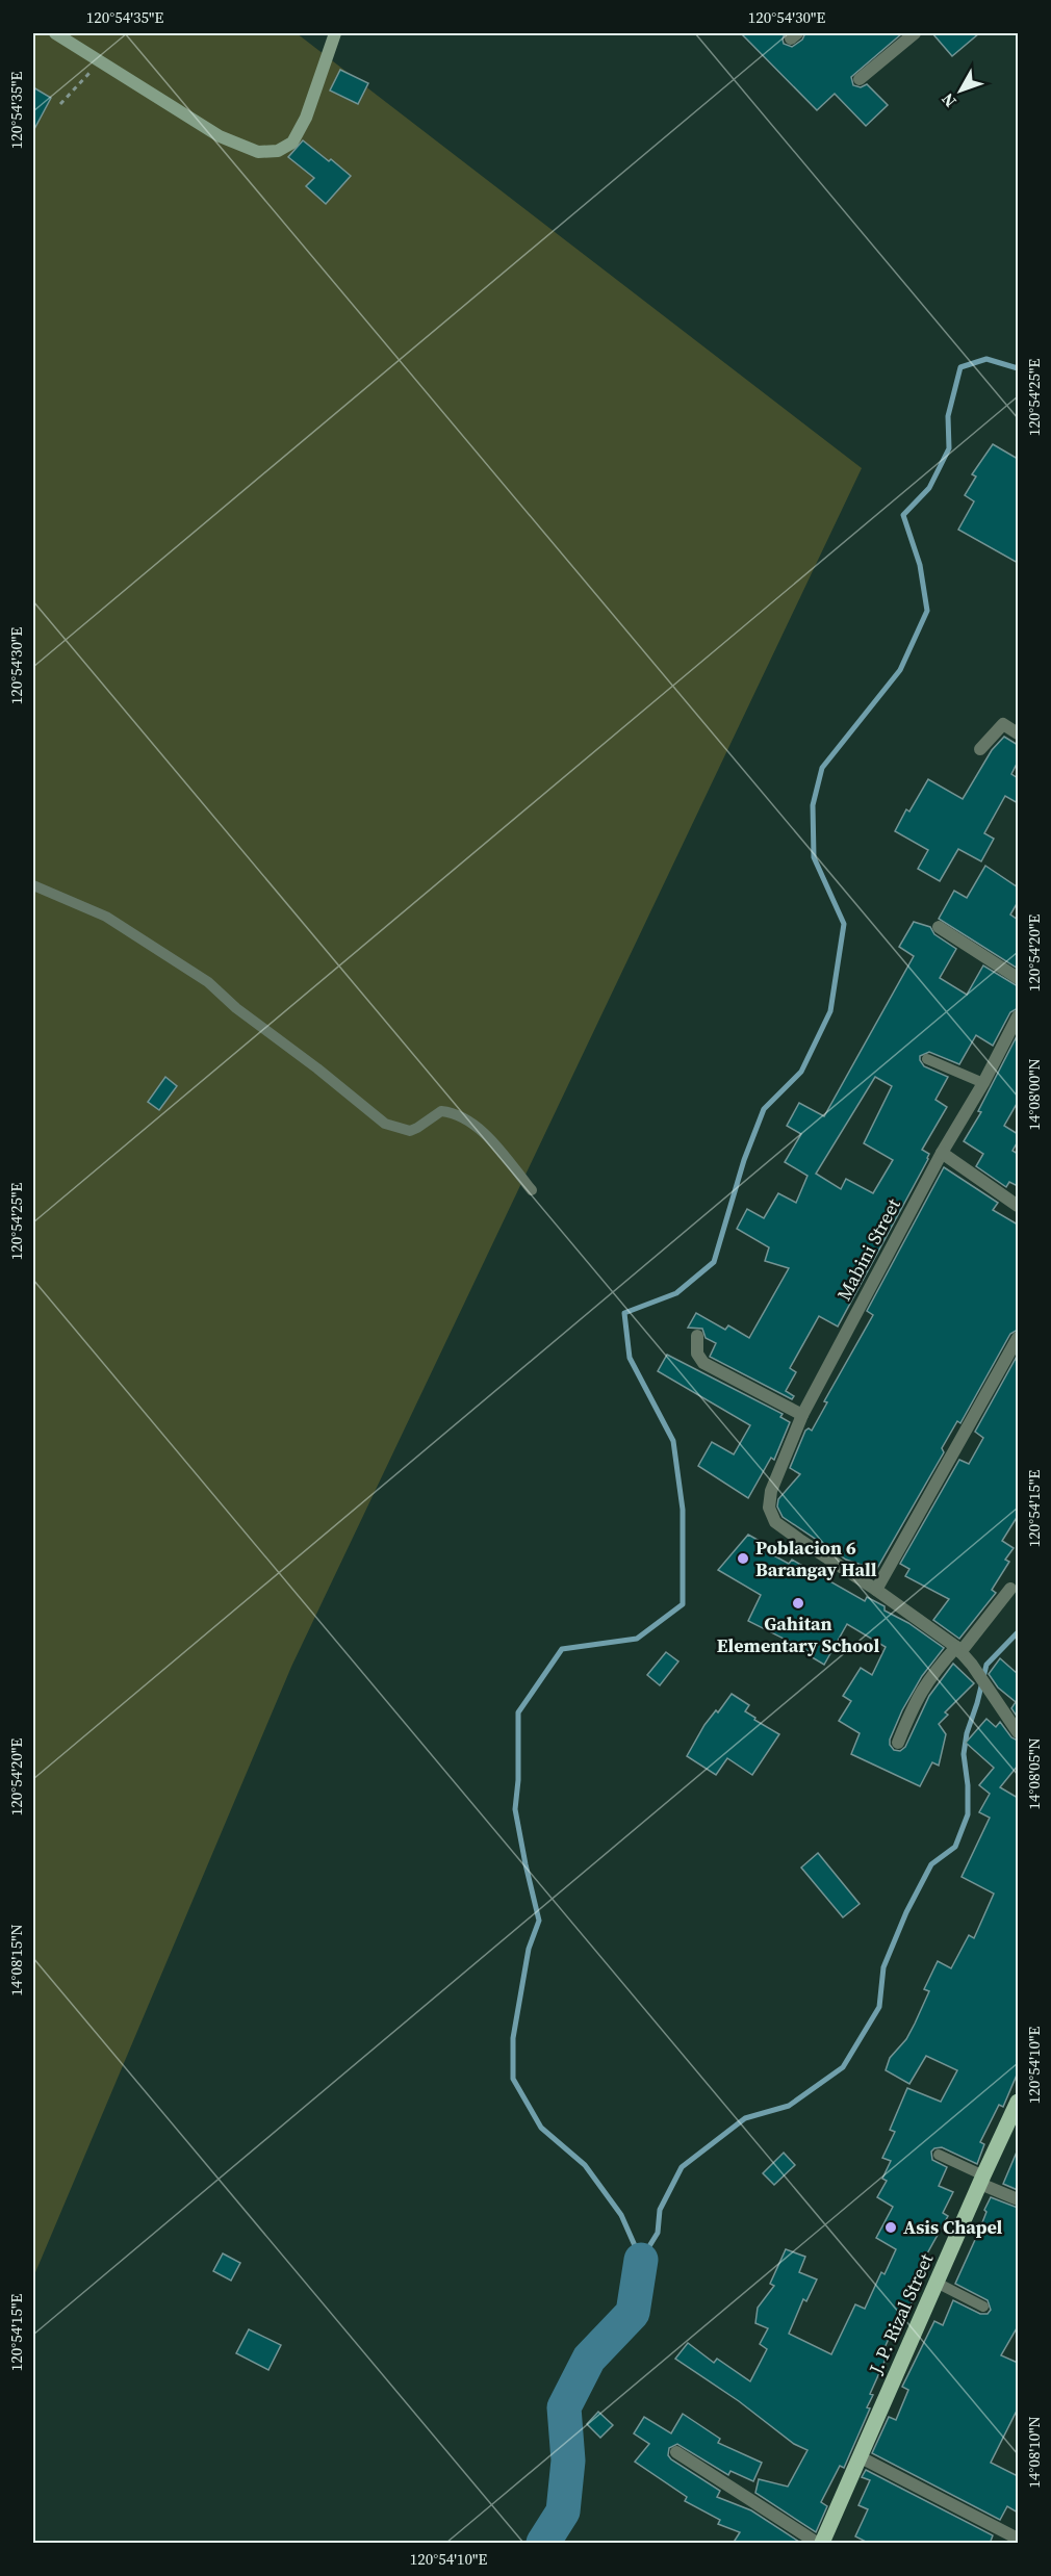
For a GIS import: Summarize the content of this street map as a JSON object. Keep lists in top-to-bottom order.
{
  "streets": {
    "main road": ["J. P. Rizal Street"],
    "street": ["Mabini Street"]
  },
  "places": ["Poblacion 6 Barangay Hall", "Gahitan Elementary School", "Asis Chapel"],
  "north": "bottom left",
  "coordinates": [
    "120°54'35\"E",
    "120°54'30\"E",
    "120°54'25\"E",
    "120°54'20\"E",
    "14°08'00\"N",
    "120°54'15\"E",
    "14°08'05\"N",
    "14°08'15\"N",
    "120°54'10\"E",
    "14°08'10\"N"
  ]
}
